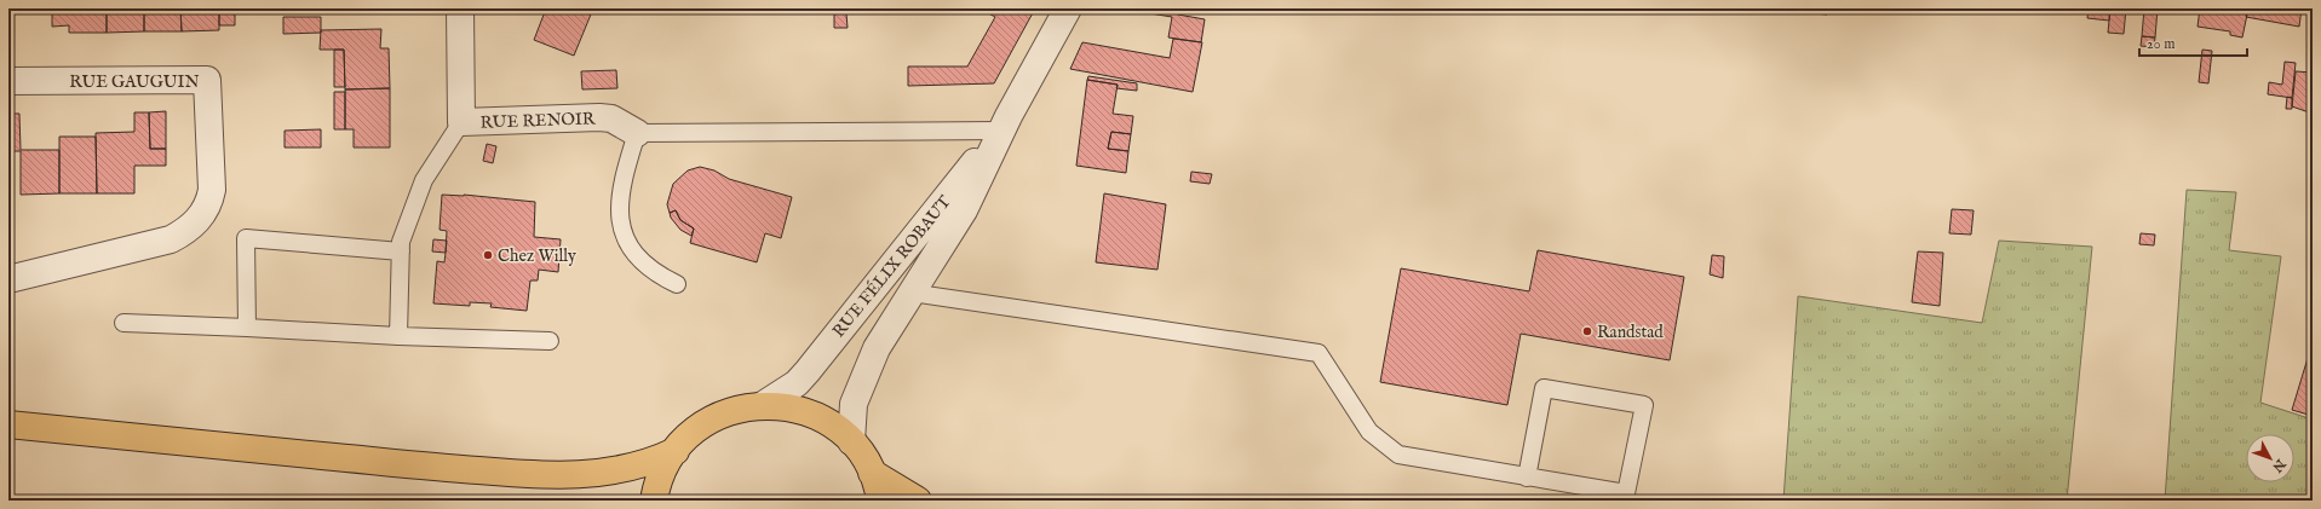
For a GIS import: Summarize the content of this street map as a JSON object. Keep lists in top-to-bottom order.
{
  "streets": {
    "street": ["RUE GAUGUIN", "RUE RENOIR", "RUE FÉLIX ROBAUT"]
  },
  "places": ["Chez Willy", "Randstad"],
  "scale_bar": "20 m",
  "north": "bottom right"
}
